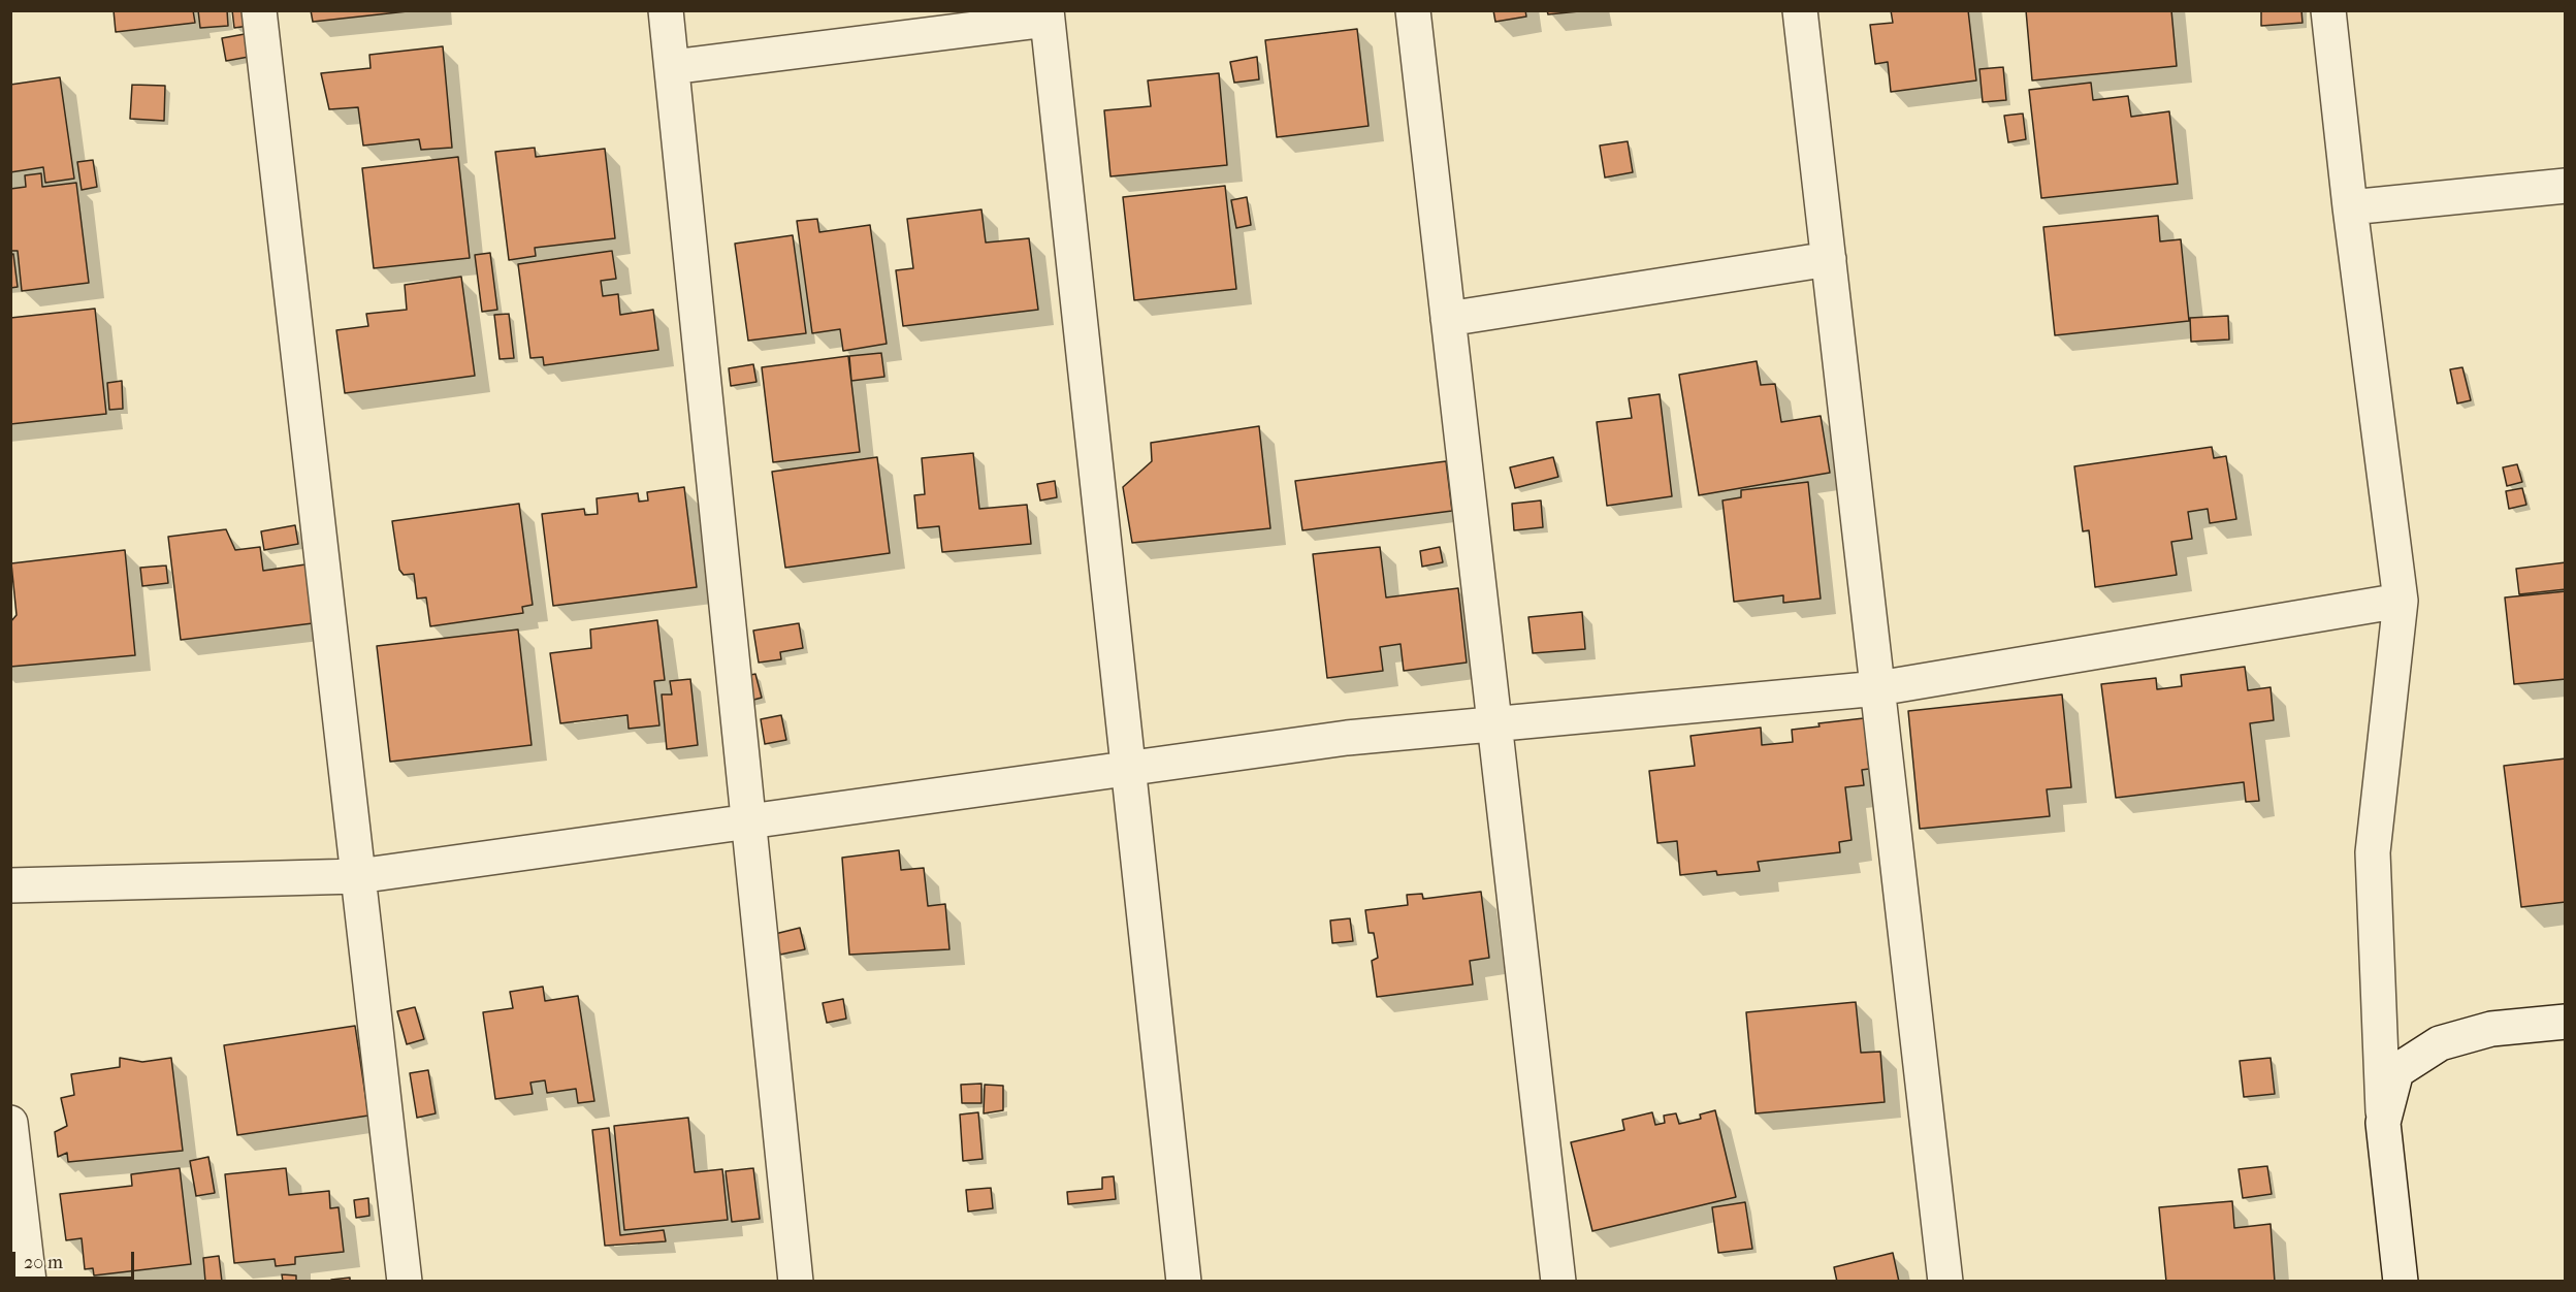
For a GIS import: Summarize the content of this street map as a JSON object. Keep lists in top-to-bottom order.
{
  "scale_bar": "20 m"
}
